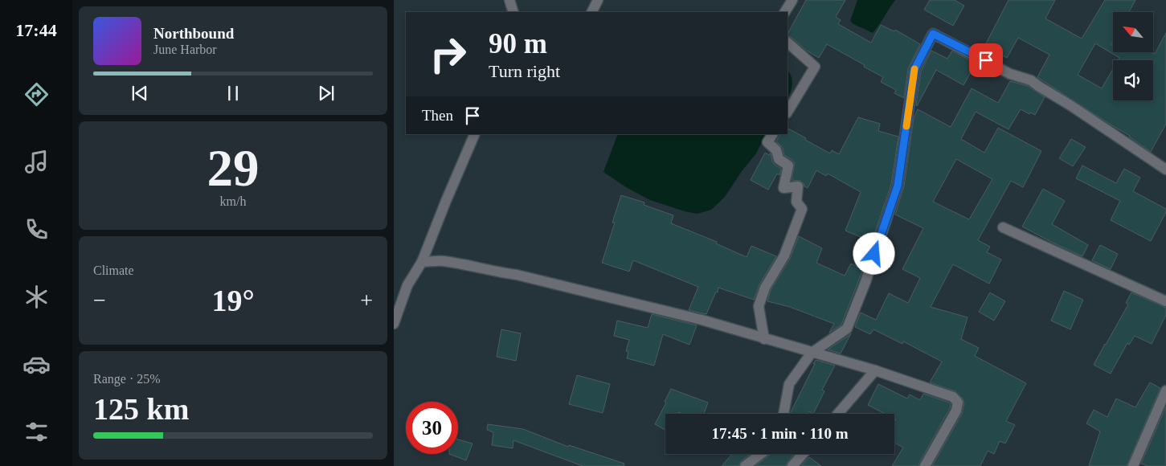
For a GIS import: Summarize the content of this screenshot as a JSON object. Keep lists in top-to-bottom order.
{
  "north": "top left",
  "page": {
    "tabs": "17:44",
    "turn": ["90 m", "Turn right"],
    "song": ["Northbound", "June Harbor"],
    "then": "Then",
    "tile": [
      ["29", "km/h"],
      "Climate",
      ["Range · 25%", "125 km"]
    ],
    "heat": ["−", "19°", "+"],
    "limit": "30",
    "trip": "17:45 · 1 min · 110 m"
  }
}
